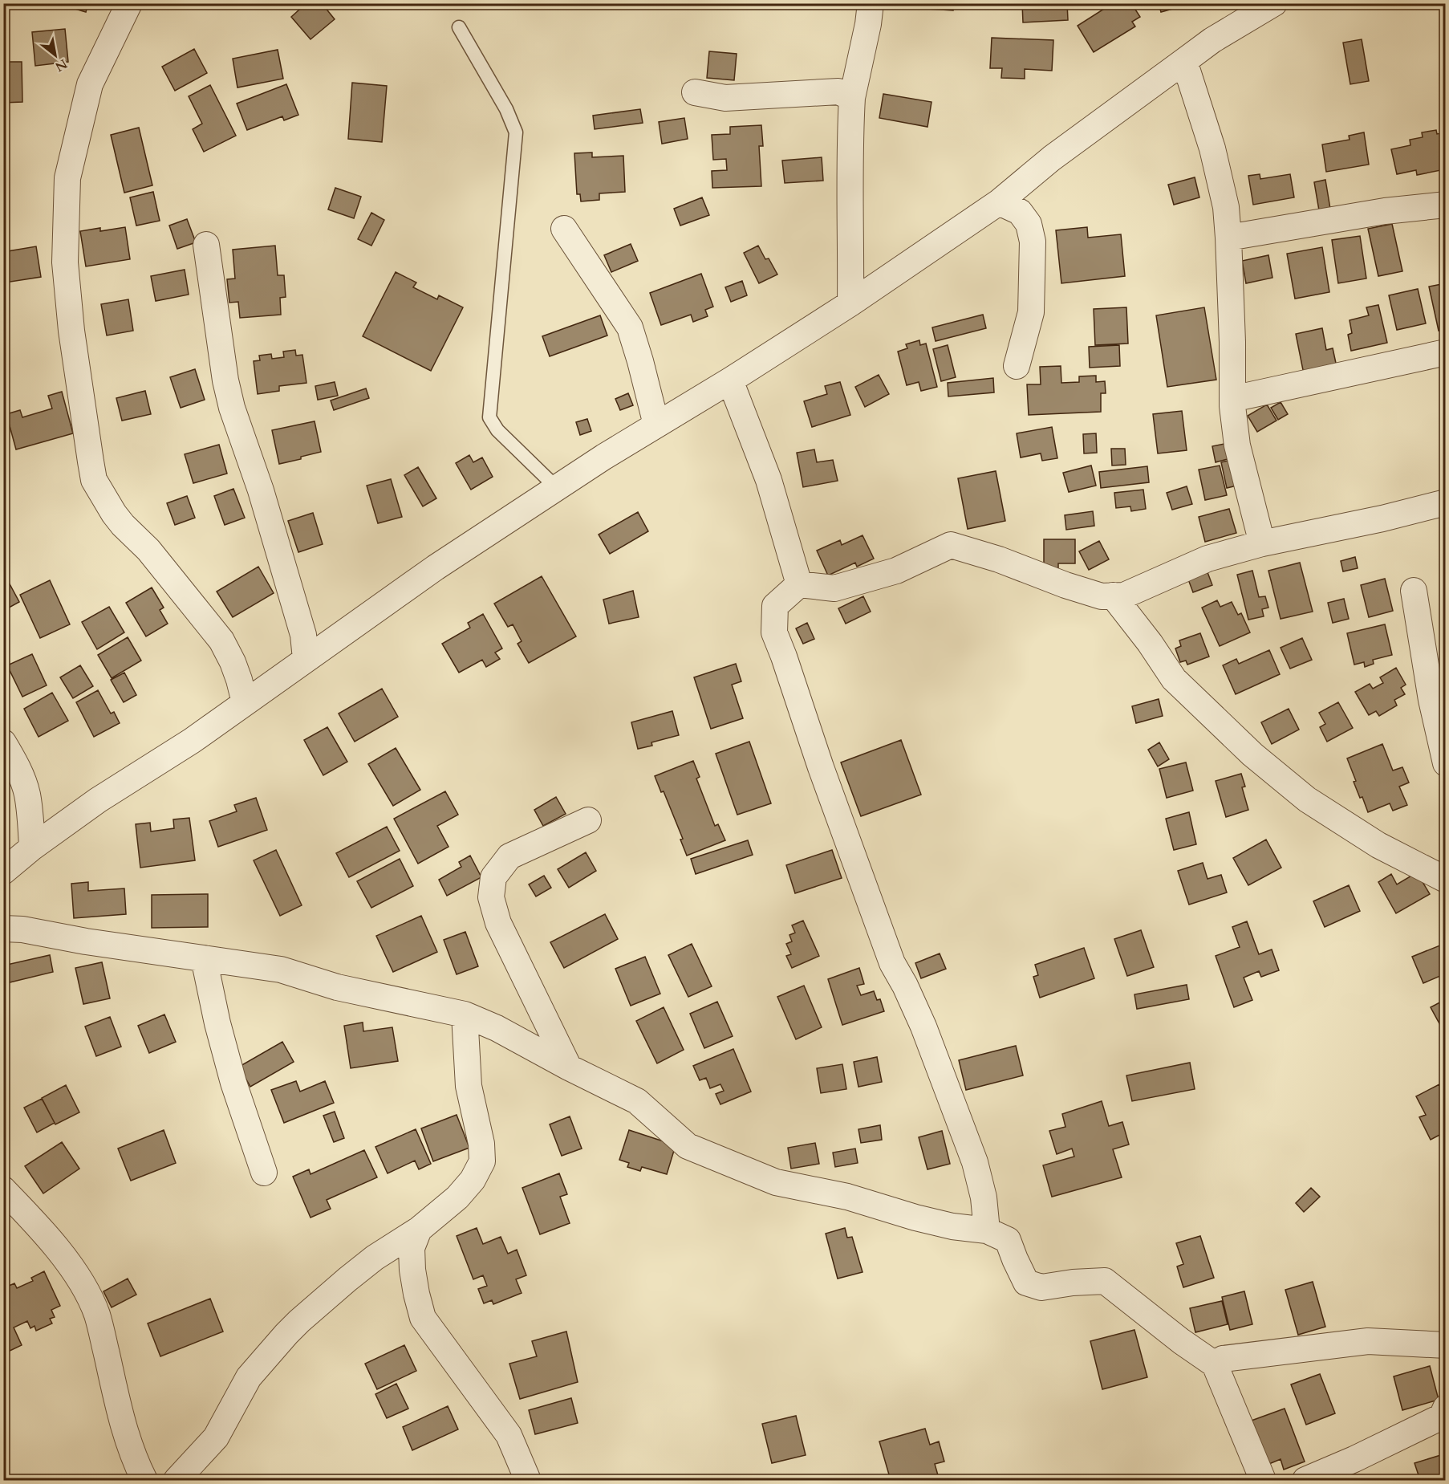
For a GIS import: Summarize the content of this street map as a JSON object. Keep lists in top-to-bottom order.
{
  "north": "bottom right"
}
